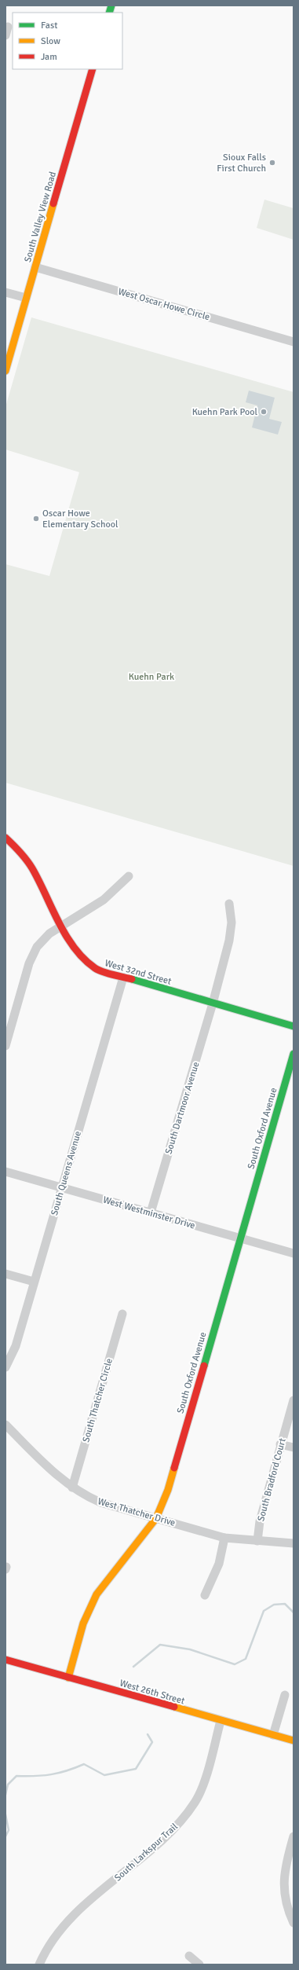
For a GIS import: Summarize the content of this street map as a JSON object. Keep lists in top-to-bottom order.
{
  "streets": {
    "street": [
      "South Valley View Road",
      "West Oscar Howe Circle",
      "West 32nd Street",
      "South Dartmoor Avenue",
      "South Oxford Avenue",
      "South Queens Avenue",
      "West Westminster Drive",
      "South Thatcher Circle",
      "South Bradford Court",
      "West Thatcher Drive",
      "West 26th Street",
      "South Larkspur Trail"
    ]
  },
  "crossings": [
    ["South Valley View Road", "West Oscar Howe Circle"],
    ["West 32nd Street", "South Dartmoor Avenue"],
    ["West 32nd Street", "South Queens Avenue"],
    ["South Dartmoor Avenue", "West Westminster Drive"],
    ["South Oxford Avenue", "West Westminster Drive"],
    ["South Oxford Avenue", "West Thatcher Drive"],
    ["South Oxford Avenue", "West 26th Street"],
    ["South Queens Avenue", "West Westminster Drive"],
    ["South Thatcher Circle", "West Thatcher Drive"],
    ["South Bradford Court", "West Thatcher Drive"],
    ["West 26th Street", "South Larkspur Trail"]
  ],
  "parks": ["Kuehn Park"],
  "places": ["Sioux Falls First Church", "Kuehn Park Pool", "Oscar Howe Elementary School"],
  "legend": ["Fast", "Slow", "Jam"]
}
